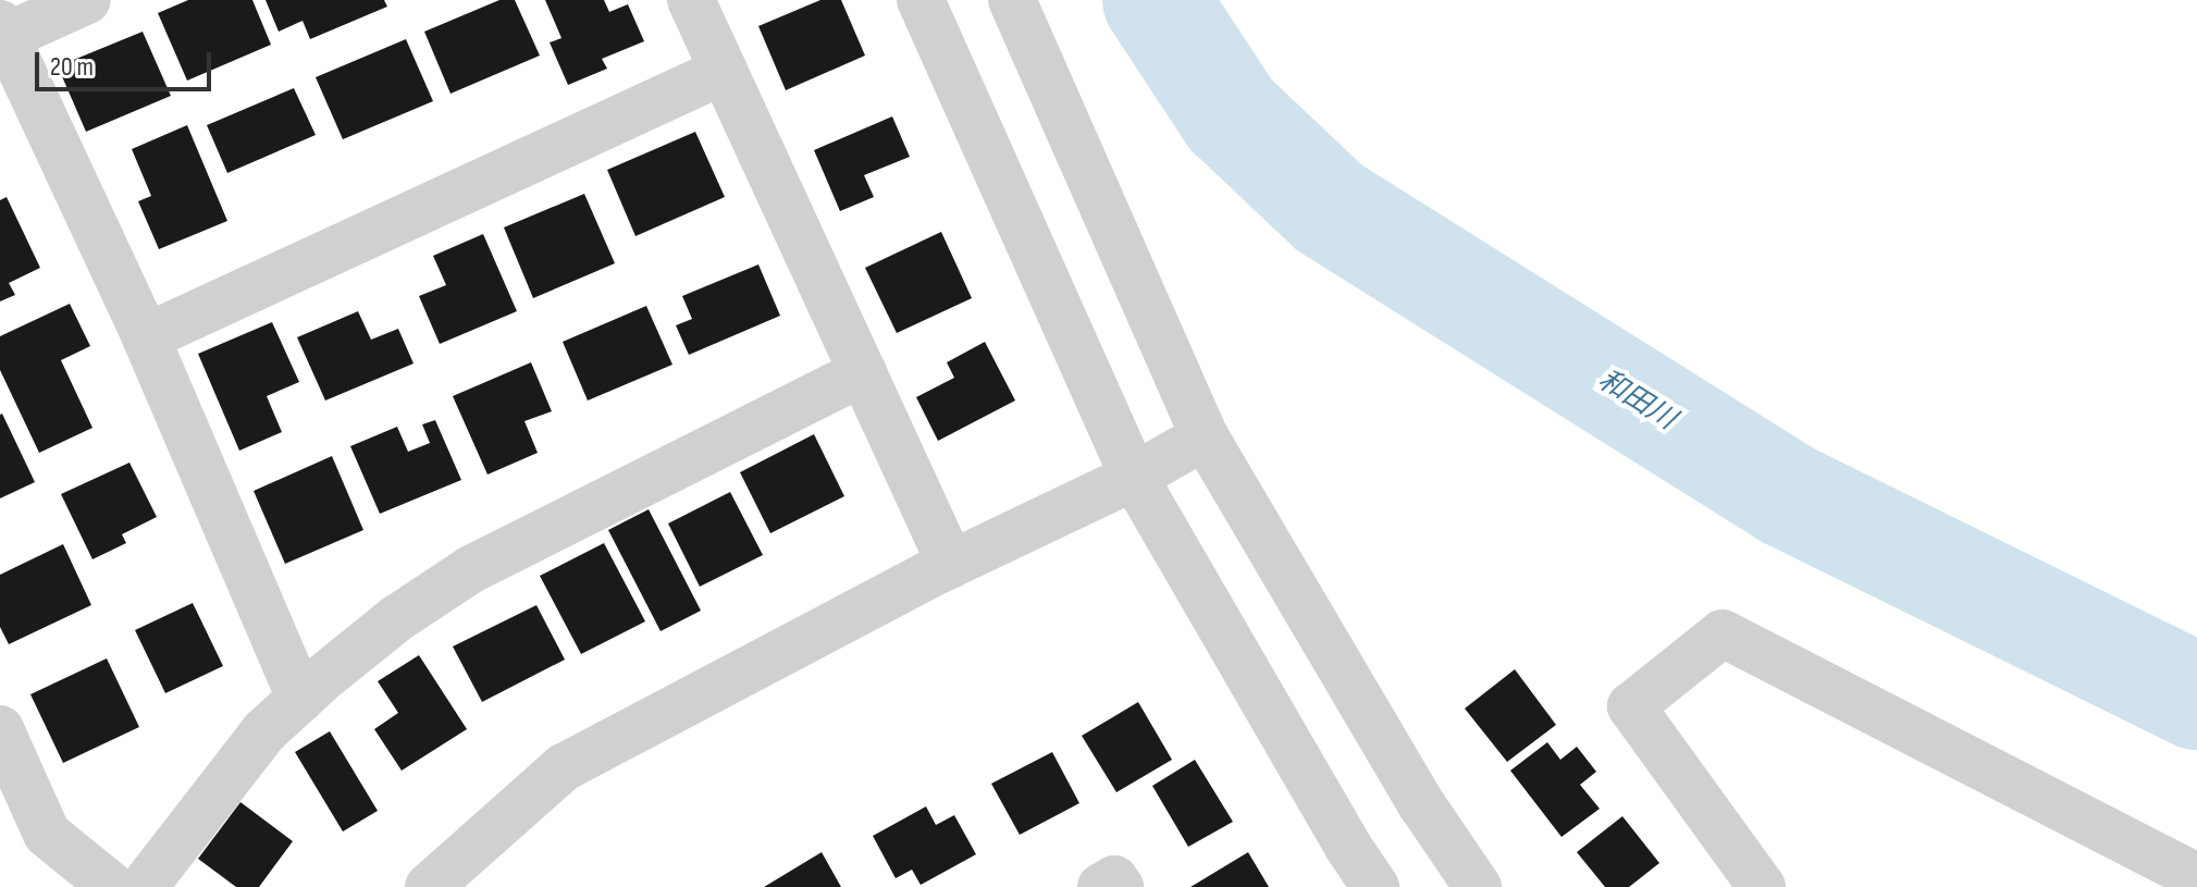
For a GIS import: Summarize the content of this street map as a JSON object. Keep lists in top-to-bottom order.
{
  "water": ["和田川"],
  "scale_bar": "20 m"
}
